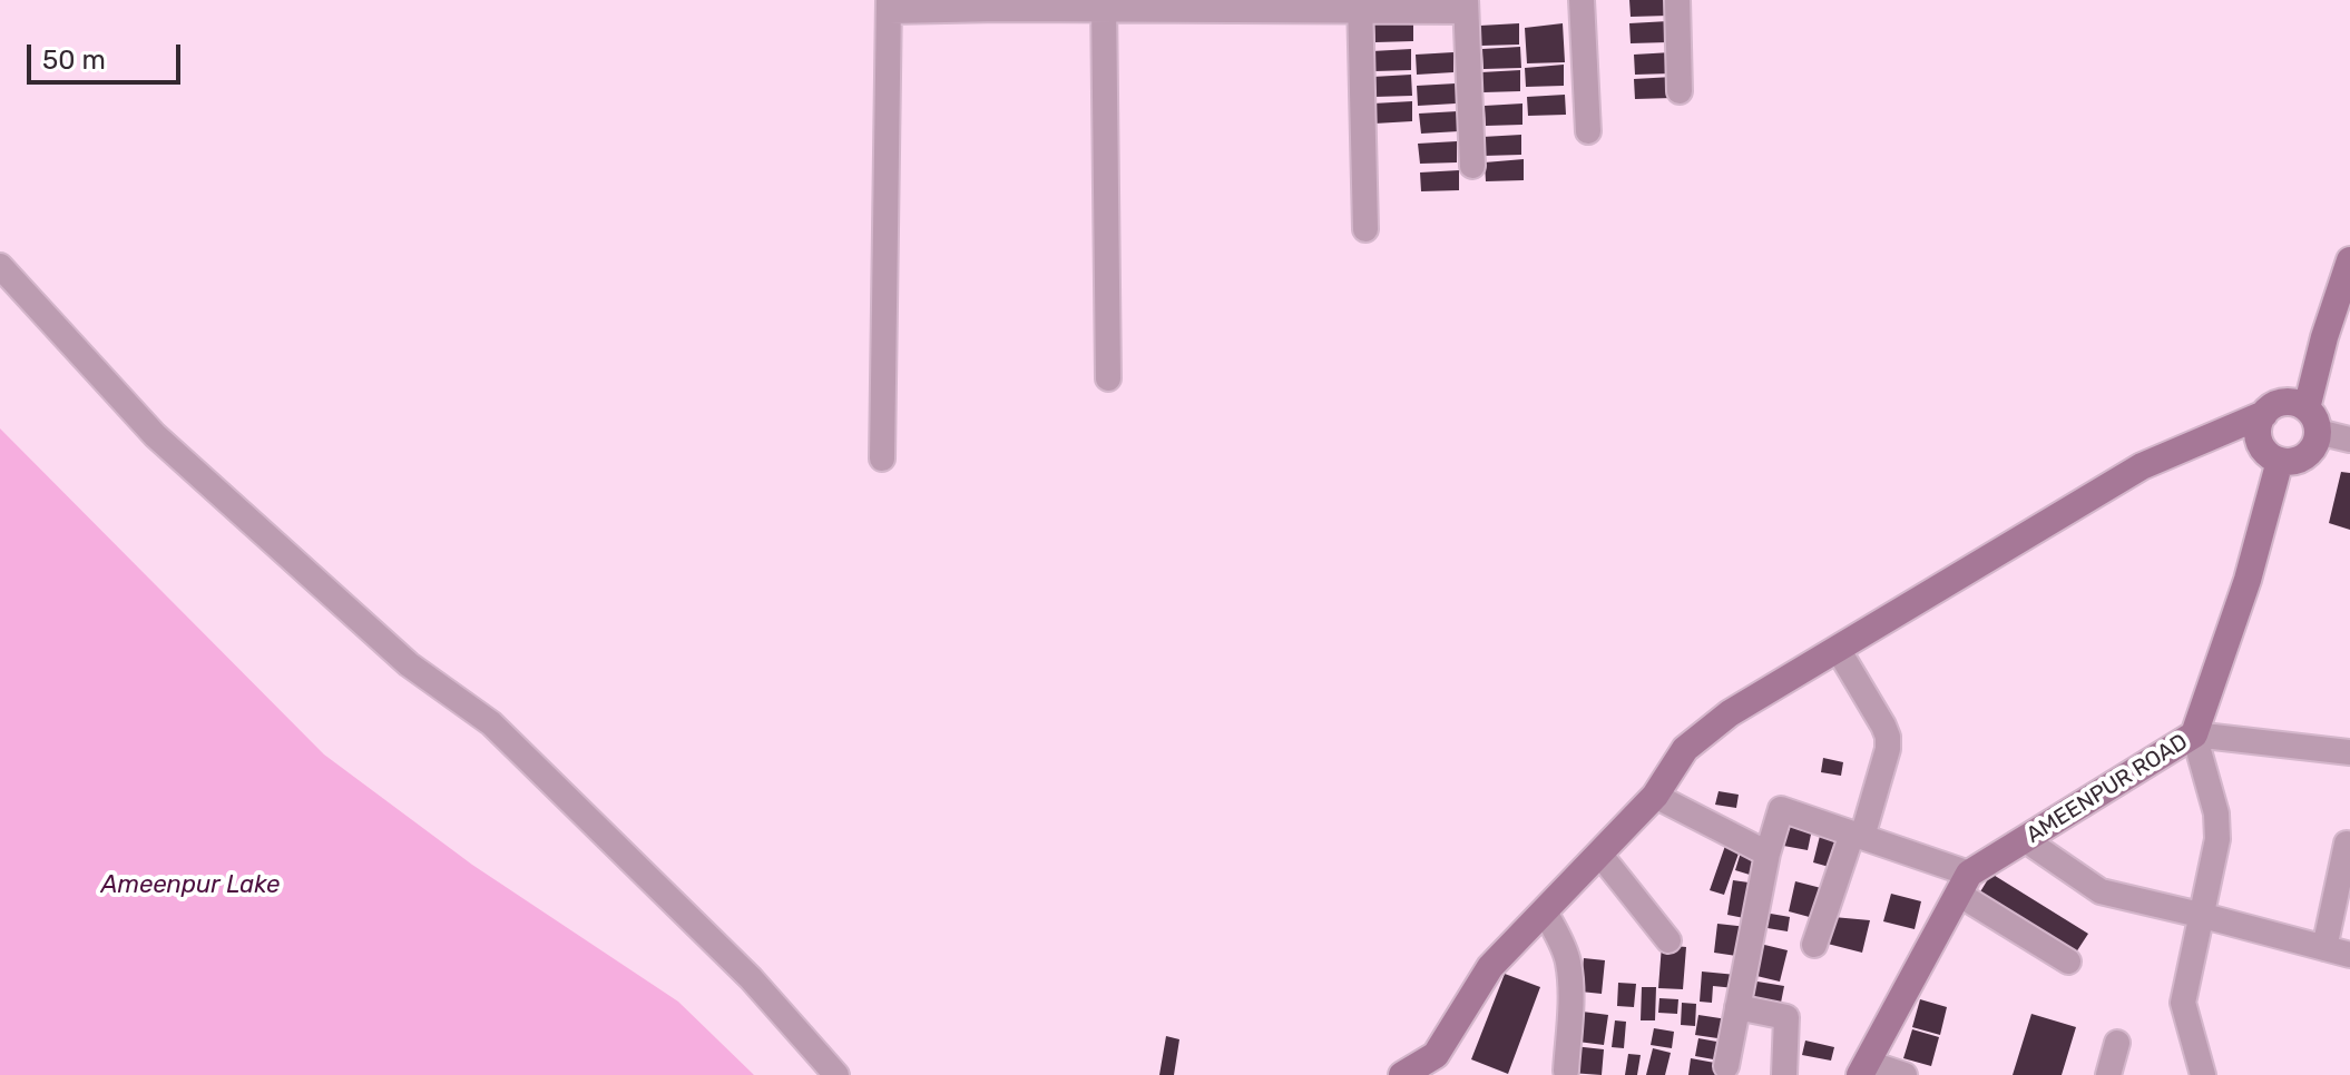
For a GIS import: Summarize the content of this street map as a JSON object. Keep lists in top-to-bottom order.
{
  "streets": {
    "street": ["AMEENPUR ROAD"]
  },
  "water": ["Ameenpur Lake"],
  "scale_bar": "50 m"
}
